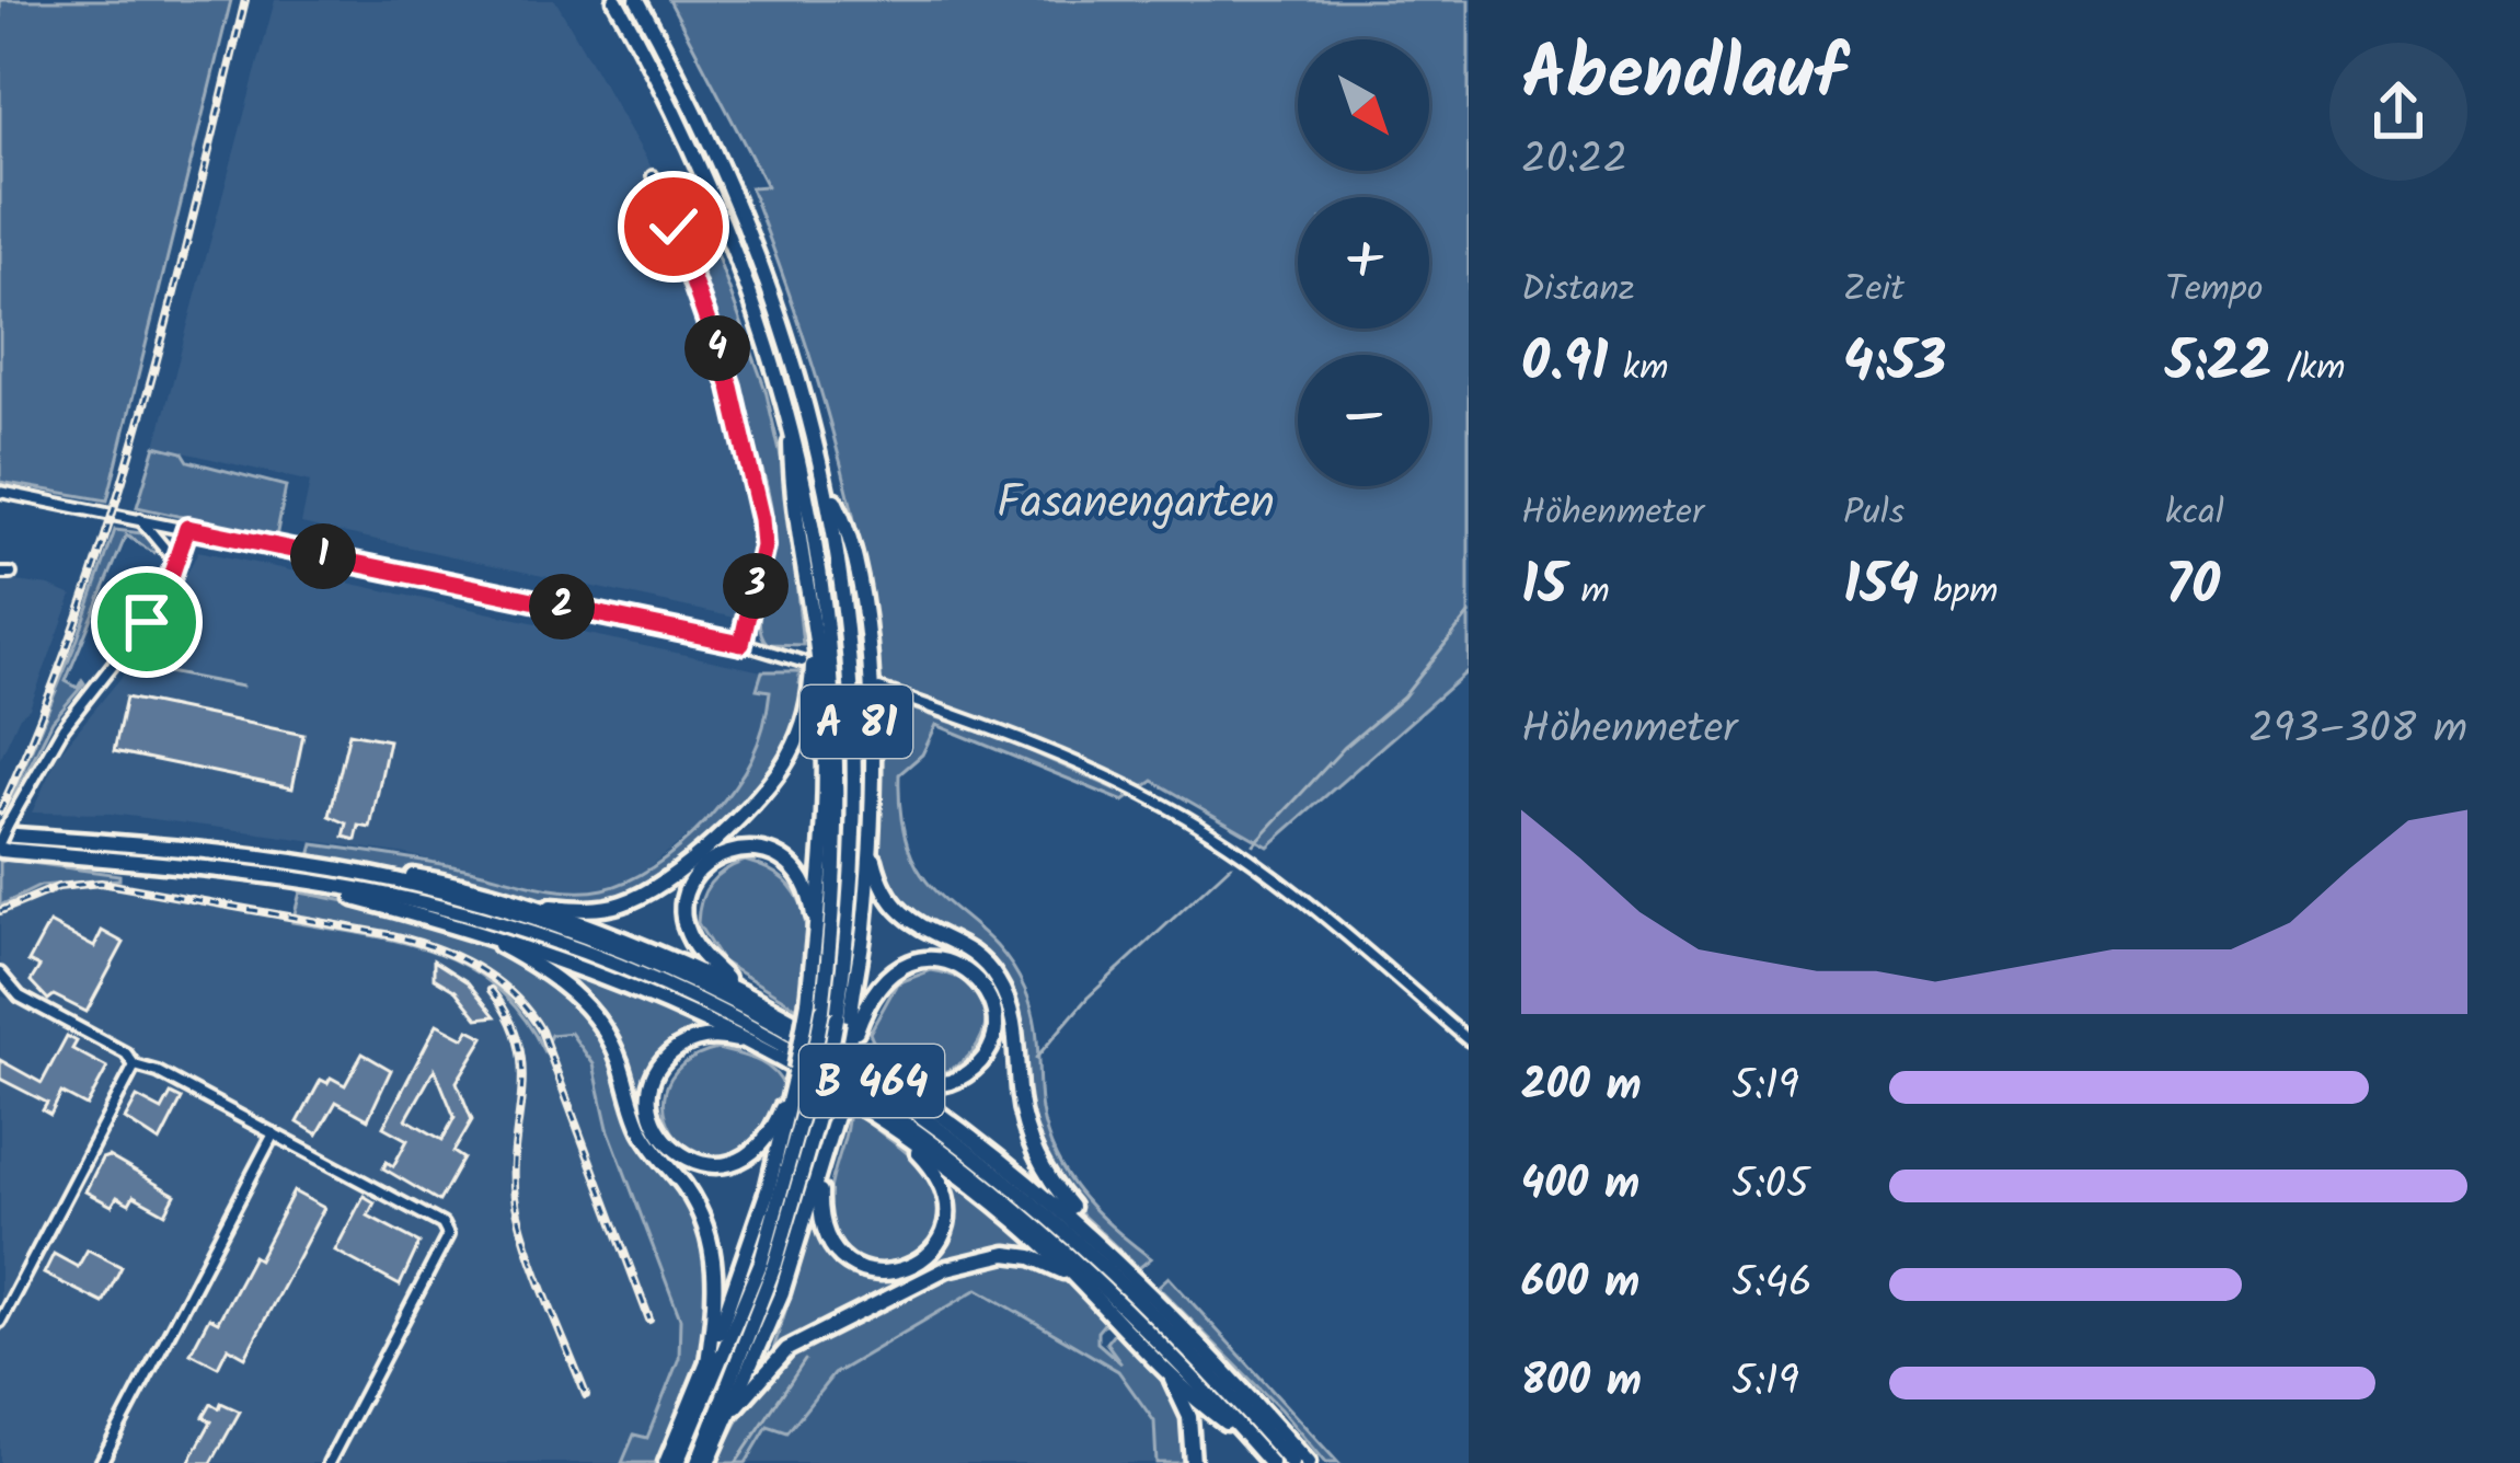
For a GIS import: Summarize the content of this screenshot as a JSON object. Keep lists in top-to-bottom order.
{
  "streets": {
    "highway": ["A 81", "B 464"]
  },
  "parks": ["Fasanengarten"],
  "north": "bottom right",
  "page": {
    "heading": ["Abendlauf", "20:22"],
    "map_buttons": ["+", "−"],
    "stats": [
      ["Distanz", "0.91 km"],
      ["Zeit", "4:53"],
      ["Tempo", "5:22 /km"],
      ["Höhenmeter", "15 m"],
      ["Puls", "154 bpm"],
      ["kcal", "70"]
    ],
    "pins": [
      "4",
      "1",
      "3",
      "2"
    ],
    "chart": ["Höhenmeter", "293–308 m"],
    "list": [
      {
        "name": "200 m",
        "note": "5:19"
      },
      {
        "name": "400 m",
        "note": "5:05"
      },
      {
        "name": "600 m",
        "note": "5:46"
      },
      {
        "name": "800 m",
        "note": "5:19"
      }
    ]
  }
}
